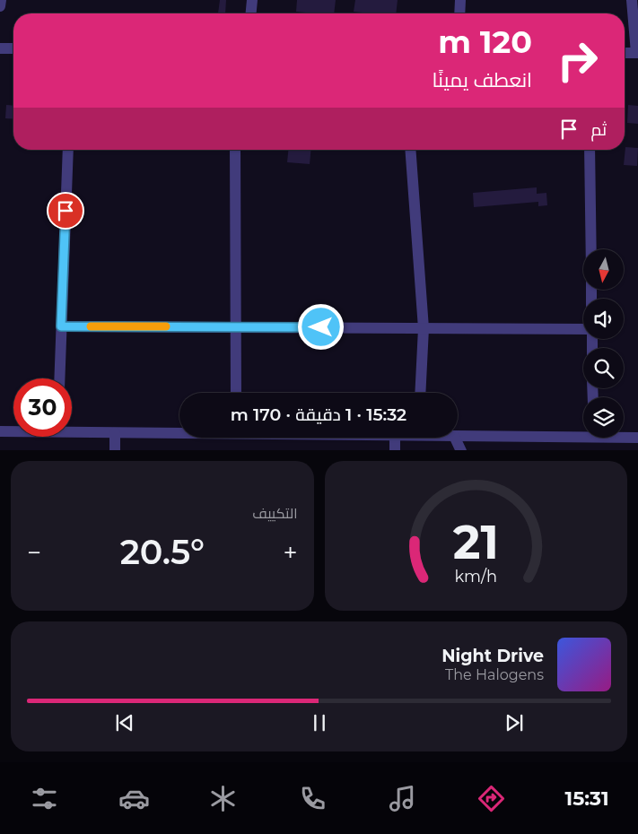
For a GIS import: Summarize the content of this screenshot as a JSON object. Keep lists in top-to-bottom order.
{
  "north": "bottom",
  "page": {
    "turn": ["120 m", "انعطف يمينًا"],
    "then": "ثم",
    "limit": "30",
    "trip": "15:32 · 1 دقيقة · 170 m",
    "tile": "التكييف",
    "heat": ["−", "20.5°", "+"],
    "song": ["Night Drive", "The Halogens"],
    "tabs": "15:31",
    "gauge": ["21", "km/h"]
  }
}
